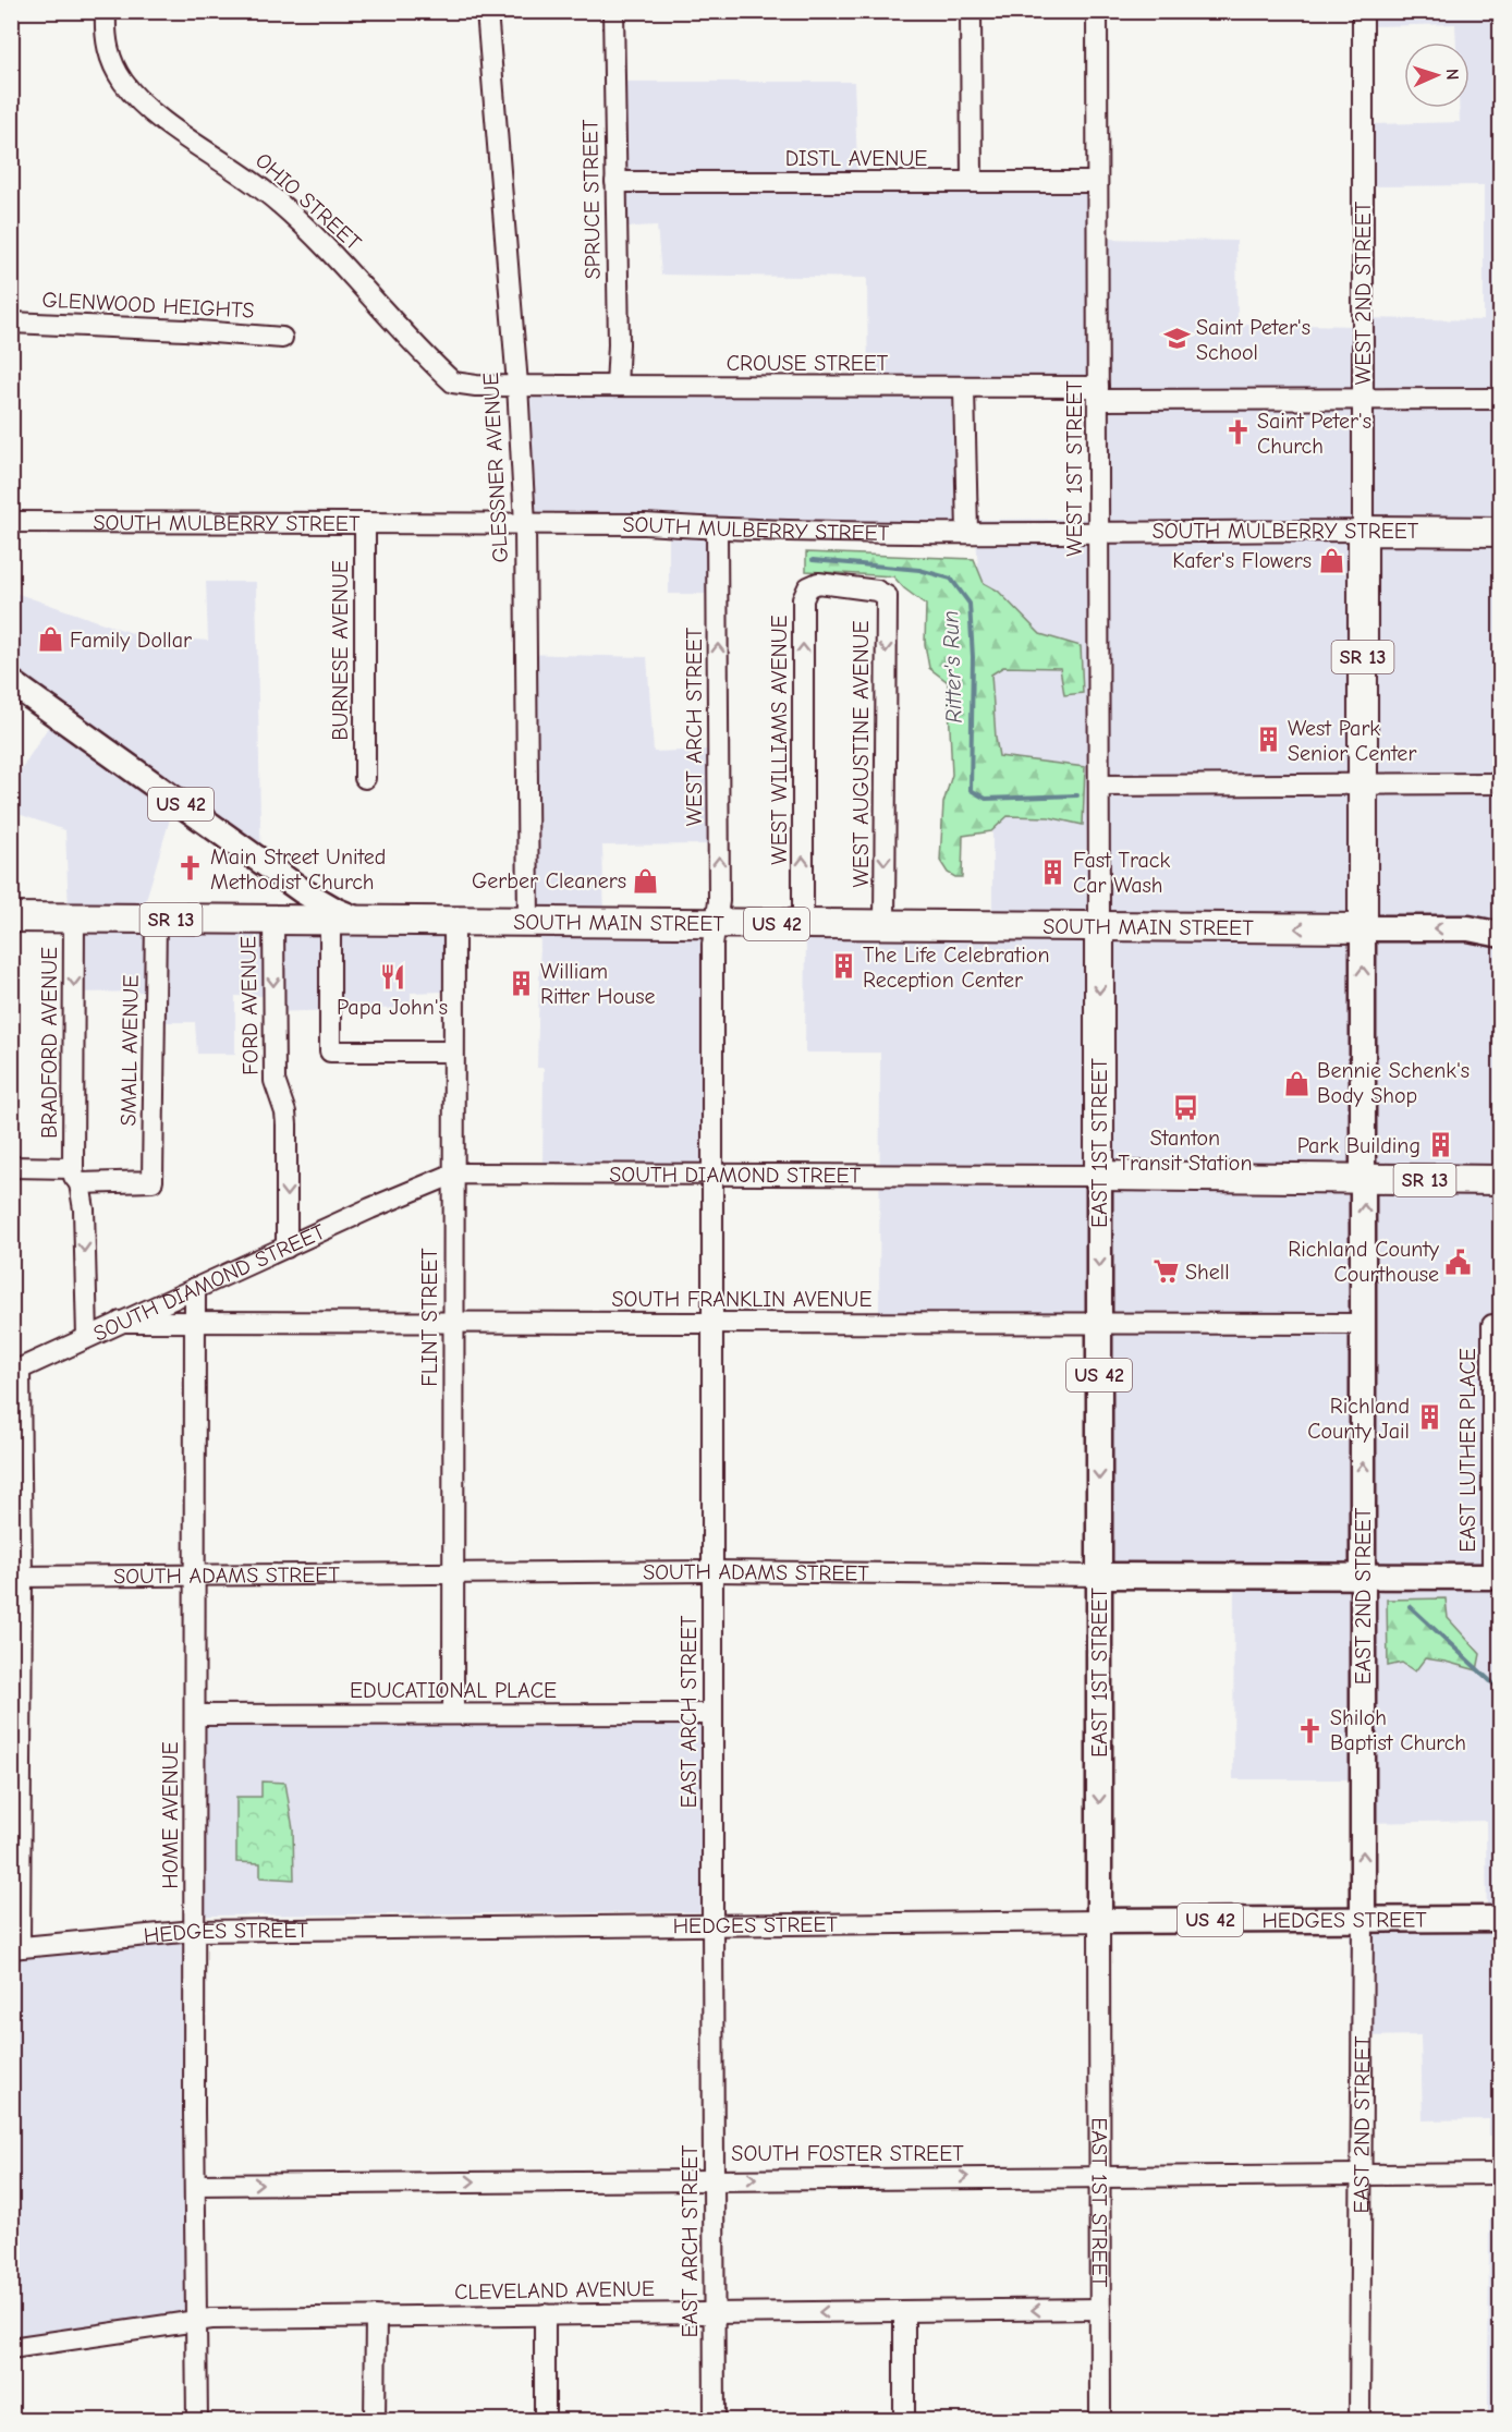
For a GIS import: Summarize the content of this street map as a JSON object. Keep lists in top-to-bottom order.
{
  "streets": {
    "highway": [
      "WEST 2ND STREET",
      "SOUTH MULBERRY STREET",
      "SR 13",
      "US 42",
      "SOUTH MAIN STREET",
      "EAST 1ST STREET",
      "SOUTH DIAMOND STREET"
    ],
    "main road": ["SOUTH ADAMS STREET", "EAST 2ND STREET", "HEDGES STREET"],
    "street": [
      "DISTL AVENUE",
      "SPRUCE STREET",
      "OHIO STREET",
      "GLENWOOD HEIGHTS",
      "CROUSE STREET",
      "GLESSNER AVENUE",
      "WEST 1ST STREET",
      "BURNESE AVENUE",
      "WEST ARCH STREET",
      "WEST WILLIAMS AVENUE",
      "WEST AUGUSTINE AVENUE",
      "FORD AVENUE",
      "BRADFORD AVENUE",
      "SMALL AVENUE",
      "SOUTH FRANKLIN AVENUE",
      "FLINT STREET",
      "EAST LUTHER PLACE",
      "EDUCATIONAL PLACE",
      "EAST ARCH STREET",
      "HOME AVENUE",
      "SOUTH FOSTER STREET",
      "CLEVELAND AVENUE"
    ]
  },
  "crossings": [
    ["DISTL AVENUE", "SPRUCE STREET"],
    ["DISTL AVENUE", "WEST 1ST STREET"],
    ["SPRUCE STREET", "CROUSE STREET"],
    ["OHIO STREET", "CROUSE STREET"],
    ["OHIO STREET", "GLESSNER AVENUE"],
    ["WEST 2ND STREET", "CROUSE STREET"],
    ["WEST 2ND STREET", "SOUTH MULBERRY STREET"],
    ["WEST 2ND STREET", "SOUTH MAIN STREET"],
    ["WEST 2ND STREET", "EAST 2ND STREET"],
    ["CROUSE STREET", "GLESSNER AVENUE"],
    ["CROUSE STREET", "WEST 1ST STREET"],
    ["GLESSNER AVENUE", "SOUTH MULBERRY STREET"],
    ["GLESSNER AVENUE", "SOUTH MAIN STREET"],
    ["WEST 1ST STREET", "SOUTH MULBERRY STREET"],
    ["WEST 1ST STREET", "SOUTH MAIN STREET"],
    ["WEST 1ST STREET", "EAST 1ST STREET"],
    ["SOUTH MULBERRY STREET", "BURNESE AVENUE"],
    ["SOUTH MULBERRY STREET", "WEST ARCH STREET"],
    ["WEST ARCH STREET", "SOUTH MAIN STREET"],
    ["WEST ARCH STREET", "EAST ARCH STREET"],
    ["WEST WILLIAMS AVENUE", "WEST AUGUSTINE AVENUE"],
    ["WEST WILLIAMS AVENUE", "SOUTH MAIN STREET"],
    ["WEST AUGUSTINE AVENUE", "SOUTH MAIN STREET"],
    ["US 42", "SOUTH MAIN STREET"],
    ["SOUTH MAIN STREET", "FORD AVENUE"],
    ["SOUTH MAIN STREET", "BRADFORD AVENUE"],
    ["SOUTH MAIN STREET", "SMALL AVENUE"],
    ["SOUTH MAIN STREET", "EAST 1ST STREET"],
    ["SOUTH MAIN STREET", "FLINT STREET"],
    ["SOUTH MAIN STREET", "EAST 2ND STREET"],
    ["SOUTH MAIN STREET", "EAST ARCH STREET"],
    ["FORD AVENUE", "SOUTH DIAMOND STREET"],
    ["BRADFORD AVENUE", "SMALL AVENUE"],
    ["BRADFORD AVENUE", "SOUTH DIAMOND STREET"],
    ["EAST 1ST STREET", "SOUTH DIAMOND STREET"],
    ["EAST 1ST STREET", "SOUTH FRANKLIN AVENUE"],
    ["EAST 1ST STREET", "SOUTH ADAMS STREET"],
    ["EAST 1ST STREET", "HEDGES STREET"],
    ["EAST 1ST STREET", "SOUTH FOSTER STREET"],
    ["EAST 1ST STREET", "CLEVELAND AVENUE"],
    ["SOUTH DIAMOND STREET", "SOUTH FRANKLIN AVENUE"],
    ["SOUTH DIAMOND STREET", "FLINT STREET"],
    ["SOUTH DIAMOND STREET", "EAST 2ND STREET"],
    ["SOUTH DIAMOND STREET", "EAST ARCH STREET"],
    ["SOUTH DIAMOND STREET", "HOME AVENUE"],
    ["SOUTH FRANKLIN AVENUE", "FLINT STREET"],
    ["SOUTH FRANKLIN AVENUE", "EAST 2ND STREET"],
    ["SOUTH FRANKLIN AVENUE", "EAST ARCH STREET"],
    ["SOUTH FRANKLIN AVENUE", "HOME AVENUE"],
    ["FLINT STREET", "SOUTH ADAMS STREET"],
    ["FLINT STREET", "EDUCATIONAL PLACE"],
    ["EAST LUTHER PLACE", "SOUTH ADAMS STREET"],
    ["SOUTH ADAMS STREET", "EAST 2ND STREET"],
    ["SOUTH ADAMS STREET", "EAST ARCH STREET"],
    ["SOUTH ADAMS STREET", "HOME AVENUE"],
    ["EAST 2ND STREET", "HEDGES STREET"],
    ["EAST 2ND STREET", "SOUTH FOSTER STREET"],
    ["EDUCATIONAL PLACE", "EAST ARCH STREET"],
    ["EDUCATIONAL PLACE", "HOME AVENUE"],
    ["EAST ARCH STREET", "HEDGES STREET"],
    ["EAST ARCH STREET", "SOUTH FOSTER STREET"],
    ["EAST ARCH STREET", "CLEVELAND AVENUE"],
    ["HOME AVENUE", "HEDGES STREET"],
    ["HOME AVENUE", "SOUTH FOSTER STREET"],
    ["HOME AVENUE", "CLEVELAND AVENUE"]
  ],
  "one_way": [
    "WEST ARCH STREET",
    "WEST WILLIAMS AVENUE",
    "WEST AUGUSTINE AVENUE",
    "FORD AVENUE",
    "BRADFORD AVENUE",
    "EAST 1ST STREET",
    "EAST 2ND STREET",
    "SOUTH FOSTER STREET",
    "CLEVELAND AVENUE"
  ],
  "water": ["Ritter's Run"],
  "places": {
    "school or university": ["Saint Peter's School"],
    "church": ["Saint Peter's Church", "Main Street United Methodist Church", "Shiloh Baptist Church"],
    "shop": [
      "Kafer's Flowers",
      "Family Dollar",
      "Gerber Cleaners",
      "Bennie Schenk's Body Shop"
    ],
    "building": [
      "West Park Senior Center",
      "Fast Track Car Wash",
      "The Life Celebration Reception Center",
      "William Ritter House",
      "Park Building",
      "Richland County Jail"
    ],
    "restaurant": ["Papa John's"],
    "bus stop": ["Stanton Transit Station"],
    "public building": ["Richland County Courthouse"],
    "supermarket": ["Shell"]
  },
  "north": "right"
}
